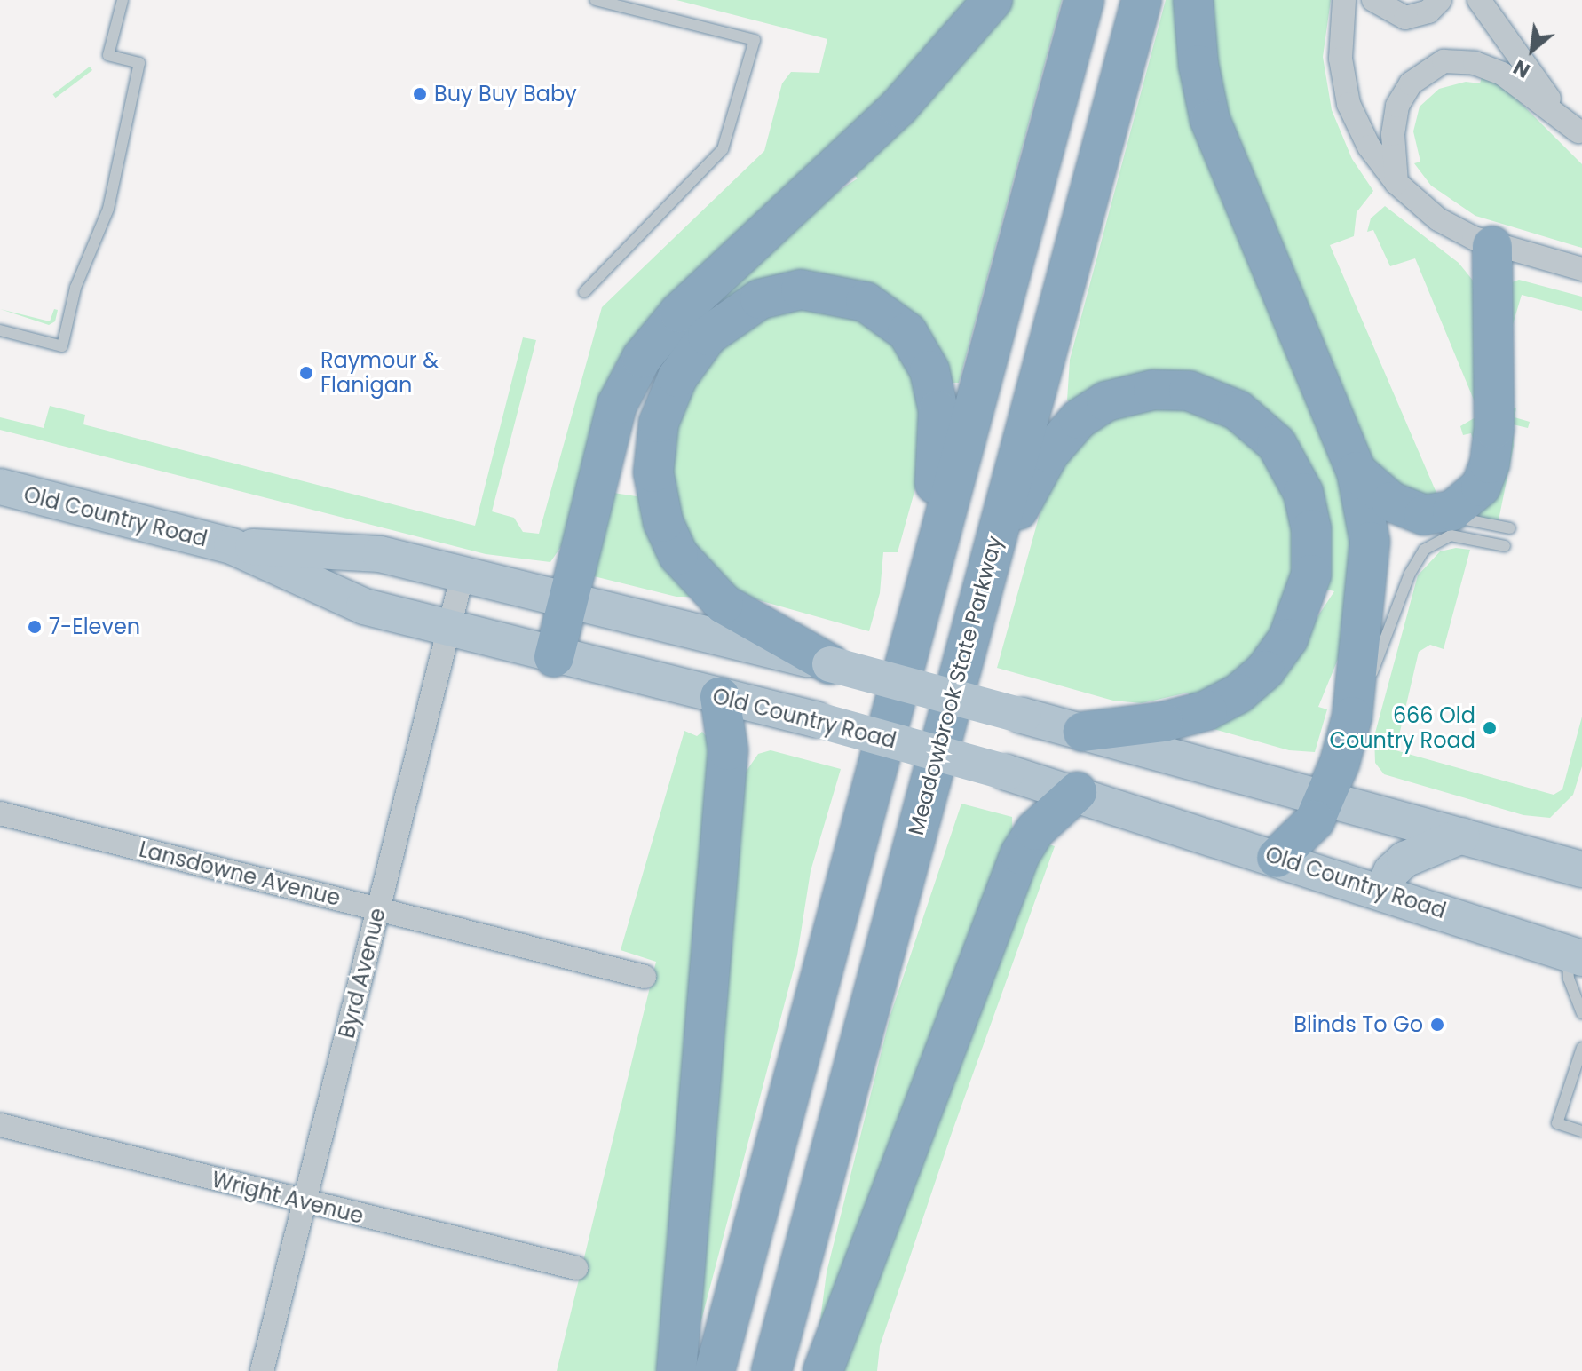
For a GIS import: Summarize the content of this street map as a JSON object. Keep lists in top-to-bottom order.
{
  "streets": {
    "highway": ["Meadowbrook State Parkway"],
    "main road": ["Old Country Road"],
    "street": ["Lansdowne Avenue", "Byrd Avenue", "Wright Avenue"]
  },
  "crossings": [
    ["Old Country Road", "Byrd Avenue"],
    ["Lansdowne Avenue", "Byrd Avenue"],
    ["Byrd Avenue", "Wright Avenue"]
  ],
  "places": [
    "Buy Buy Baby",
    "Raymour & Flanigan",
    "7-Eleven",
    "666 Old Country Road",
    "Blinds To Go"
  ],
  "north": "bottom left"
}
